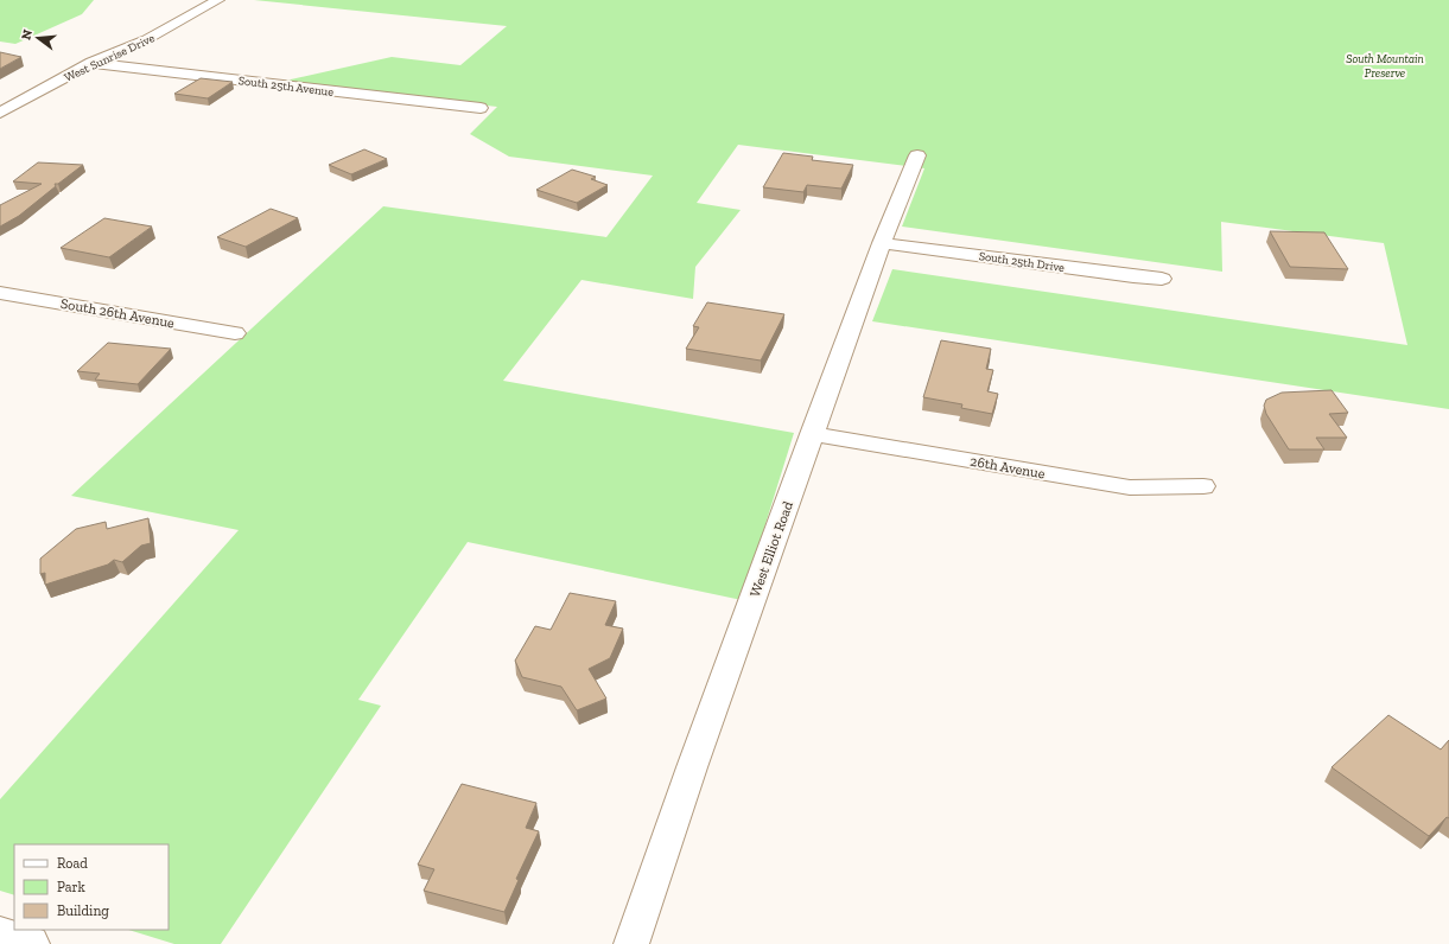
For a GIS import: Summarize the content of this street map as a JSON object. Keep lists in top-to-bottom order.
{
  "streets": {
    "street": [
      "West Sunrise Drive",
      "South 25th Avenue",
      "South 25th Drive",
      "South 26th Avenue",
      "26th Avenue",
      "West Elliot Road"
    ]
  },
  "crossings": [
    ["West Sunrise Drive", "South 25th Avenue"],
    ["South 25th Drive", "West Elliot Road"],
    ["26th Avenue", "West Elliot Road"]
  ],
  "parks": ["South Mountain Preserve"],
  "legend": ["Road", "Park", "Building"],
  "north": "left"
}
